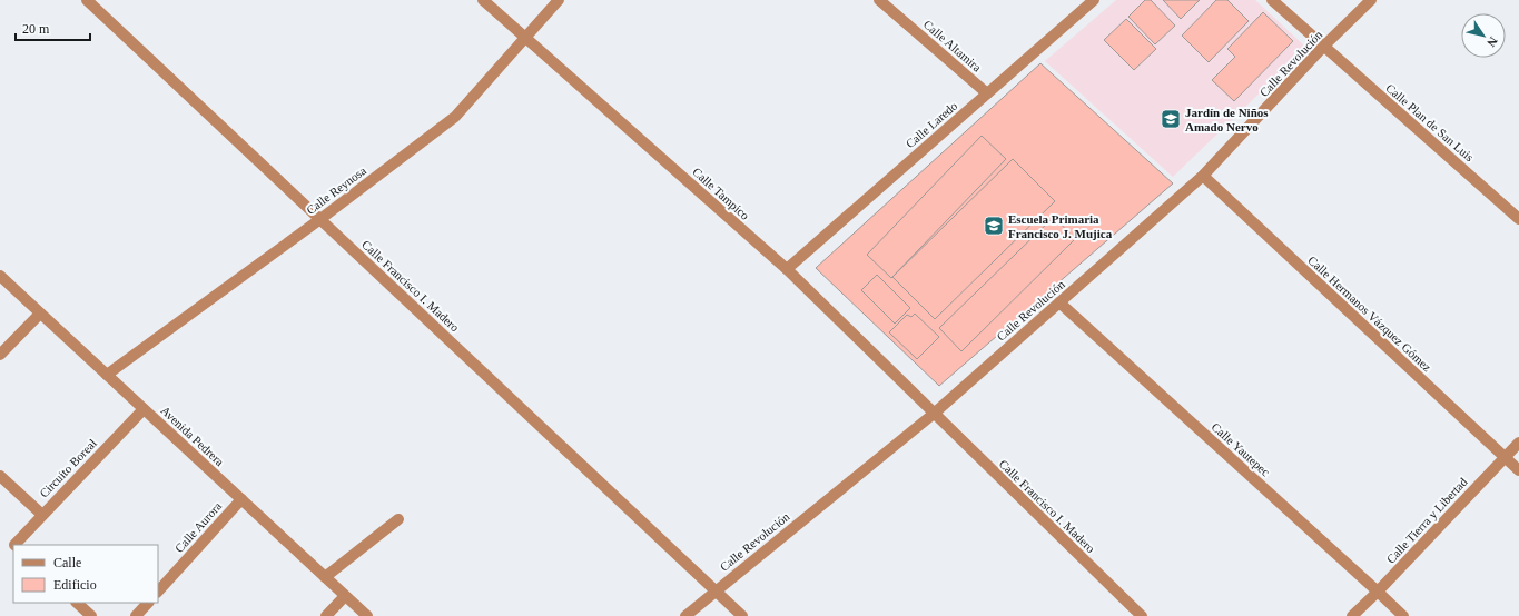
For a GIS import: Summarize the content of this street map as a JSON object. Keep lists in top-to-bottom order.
{
  "streets": {
    "street": [
      "Calle Altamira",
      "Calle Revolución",
      "Calle Plan de San Luis",
      "Calle Laredo",
      "Calle Reynosa",
      "Calle Tampico",
      "Calle Francisco I. Madero",
      "Calle Hermanos Vázquez Gómez",
      "Avenida Pedrera",
      "Calle Yautepec",
      "Circuito Boreal",
      "Calle Tierra y Libertad",
      "Calle Aurora"
    ]
  },
  "crossings": [
    ["Calle Altamira", "Calle Laredo"],
    ["Calle Revolución", "Calle Plan de San Luis"],
    ["Calle Revolución", "Calle Tampico"],
    ["Calle Revolución", "Calle Francisco I. Madero"],
    ["Calle Revolución", "Calle Hermanos Vázquez Gómez"],
    ["Calle Revolución", "Calle Yautepec"],
    ["Calle Laredo", "Calle Tampico"],
    ["Calle Reynosa", "Calle Tampico"],
    ["Calle Reynosa", "Calle Francisco I. Madero"],
    ["Calle Reynosa", "Avenida Pedrera"],
    ["Calle Tampico", "Calle Francisco I. Madero"],
    ["Calle Hermanos Vázquez Gómez", "Calle Tierra y Libertad"],
    ["Avenida Pedrera", "Circuito Boreal"],
    ["Avenida Pedrera", "Calle Aurora"],
    ["Calle Yautepec", "Calle Tierra y Libertad"]
  ],
  "places": {
    "school or university": ["Jardín de Niños Amado Nervo", "Escuela Primaria Francisco J. Mujica"]
  },
  "legend": ["Calle", "Edificio"],
  "scale_bar": "20 m",
  "north": "bottom right"
}
